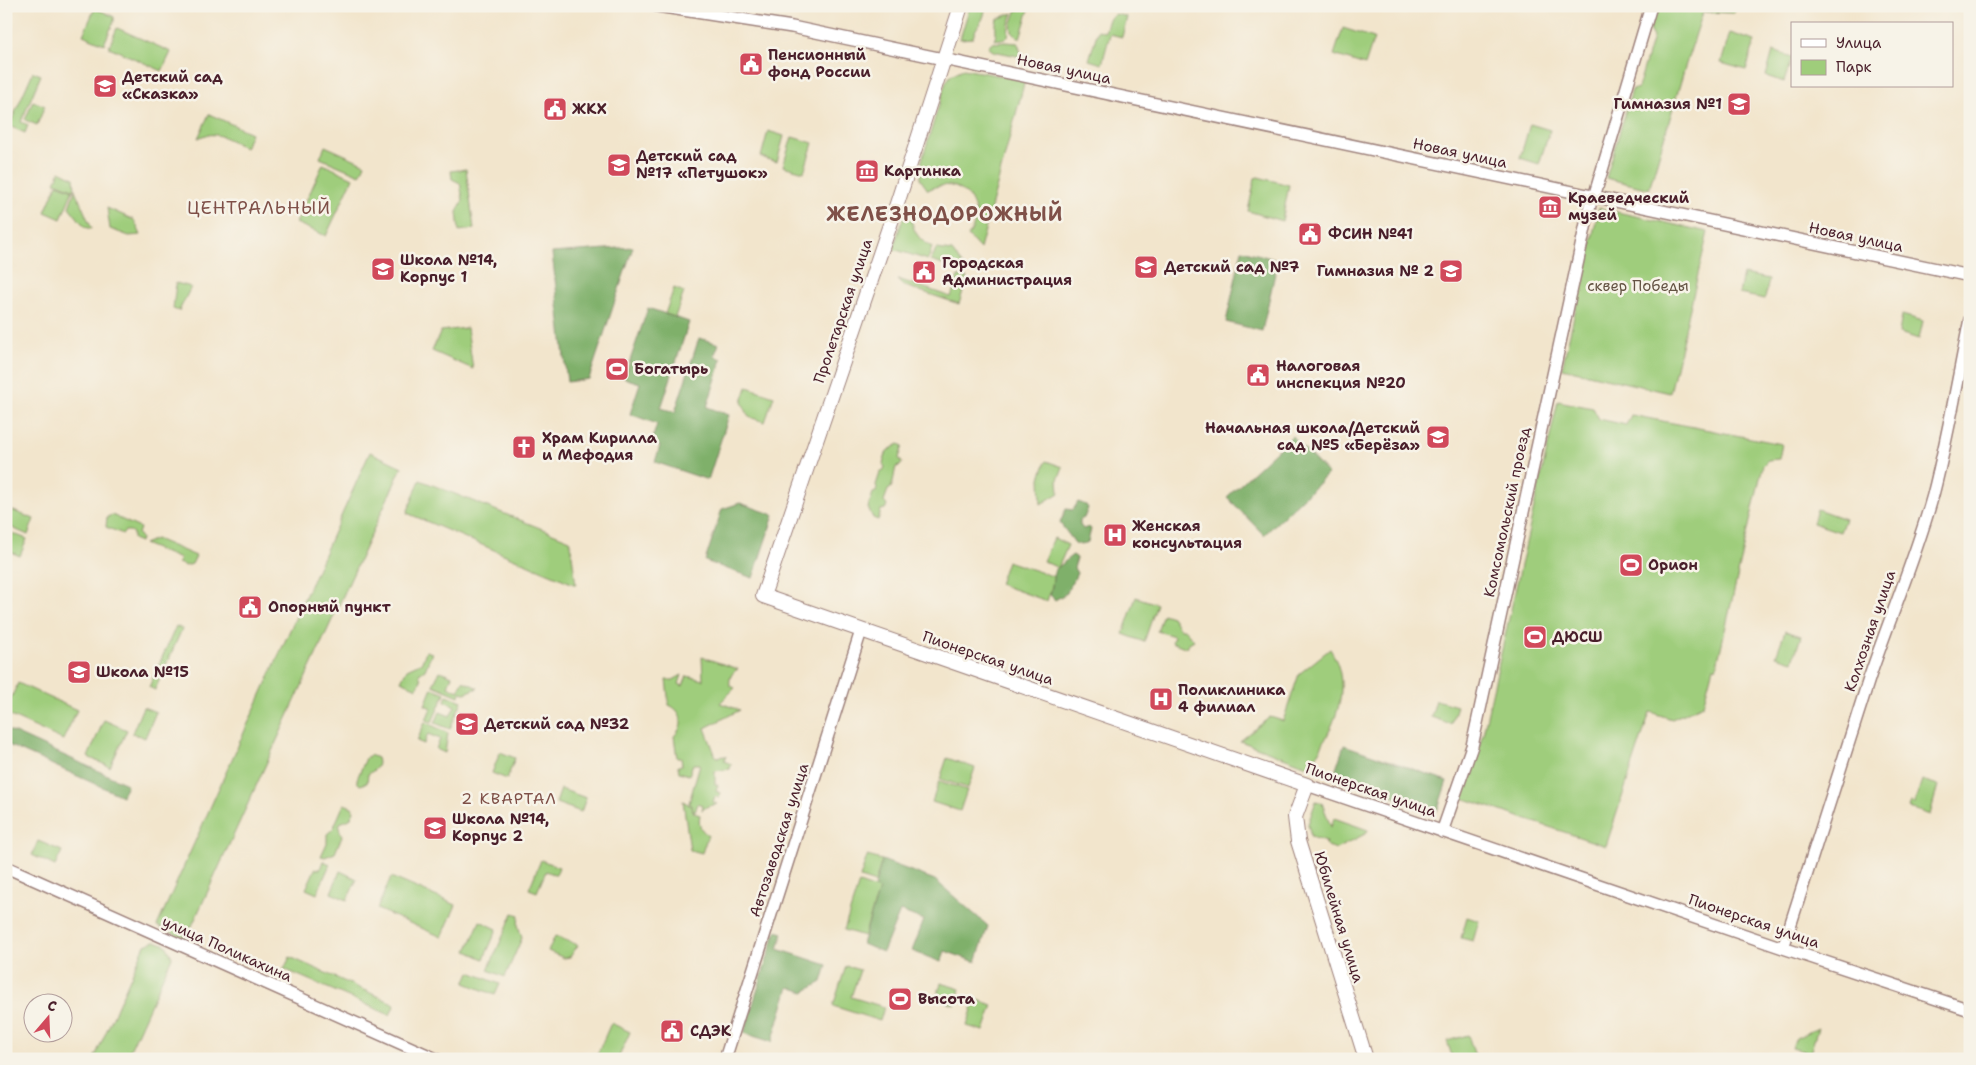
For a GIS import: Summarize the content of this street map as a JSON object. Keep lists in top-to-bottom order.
{
  "streets": {
    "main road": ["Пролетарская улица", "Пионерская улица", "Юбилейная улица"],
    "street": [
      "Новая улица",
      "Комсомольский проезд",
      "Колхозная улица",
      "Автозаводская улица",
      "улица Поликахина"
    ]
  },
  "crossings": [
    ["Новая улица", "Пролетарская улица"],
    ["Новая улица", "Комсомольский проезд"],
    ["Пролетарская улица", "Пионерская улица"],
    ["Комсомольский проезд", "Пионерская улица"],
    ["Колхозная улица", "Пионерская улица"],
    ["Пионерская улица", "Автозаводская улица"],
    ["Пионерская улица", "Юбилейная улица"]
  ],
  "districts": ["ЦЕНТРАЛЬНЫЙ", "ЖЕЛЕЗНОДОРОЖНЫЙ", "2 КВАРТАЛ"],
  "parks": ["сквер Победы"],
  "places": {
    "public building": [
      "Пенсионный фонд России",
      "ЖКХ",
      "ФСИН №41",
      "Городская Администрация",
      "Налоговая инспекция №20",
      "Опорный пункт",
      "СДЭК"
    ],
    "school or university": [
      "Детский сад «Сказка»",
      "Гимназия №1",
      "Детский сад №17 «Петушок»",
      "Детский сад №7",
      "Школа №14, Корпус 1",
      "Гимназия № 2",
      "Начальная школа/Детский сад №5 «Берёза»",
      "Школа №15",
      "Детский сад №32",
      "Школа №14, Корпус 2"
    ],
    "museum": ["Картинка", "Краеведческий музей"],
    "sports": [
      "Богатырь",
      "Орион",
      "ДЮСШ",
      "Высота"
    ],
    "church": ["Храм Кирилла и Мефодия"],
    "hospital": ["Женская консультация", "Поликлиника 4 филиал"]
  },
  "legend": ["Улица", "Парк"],
  "north": "top"
}
